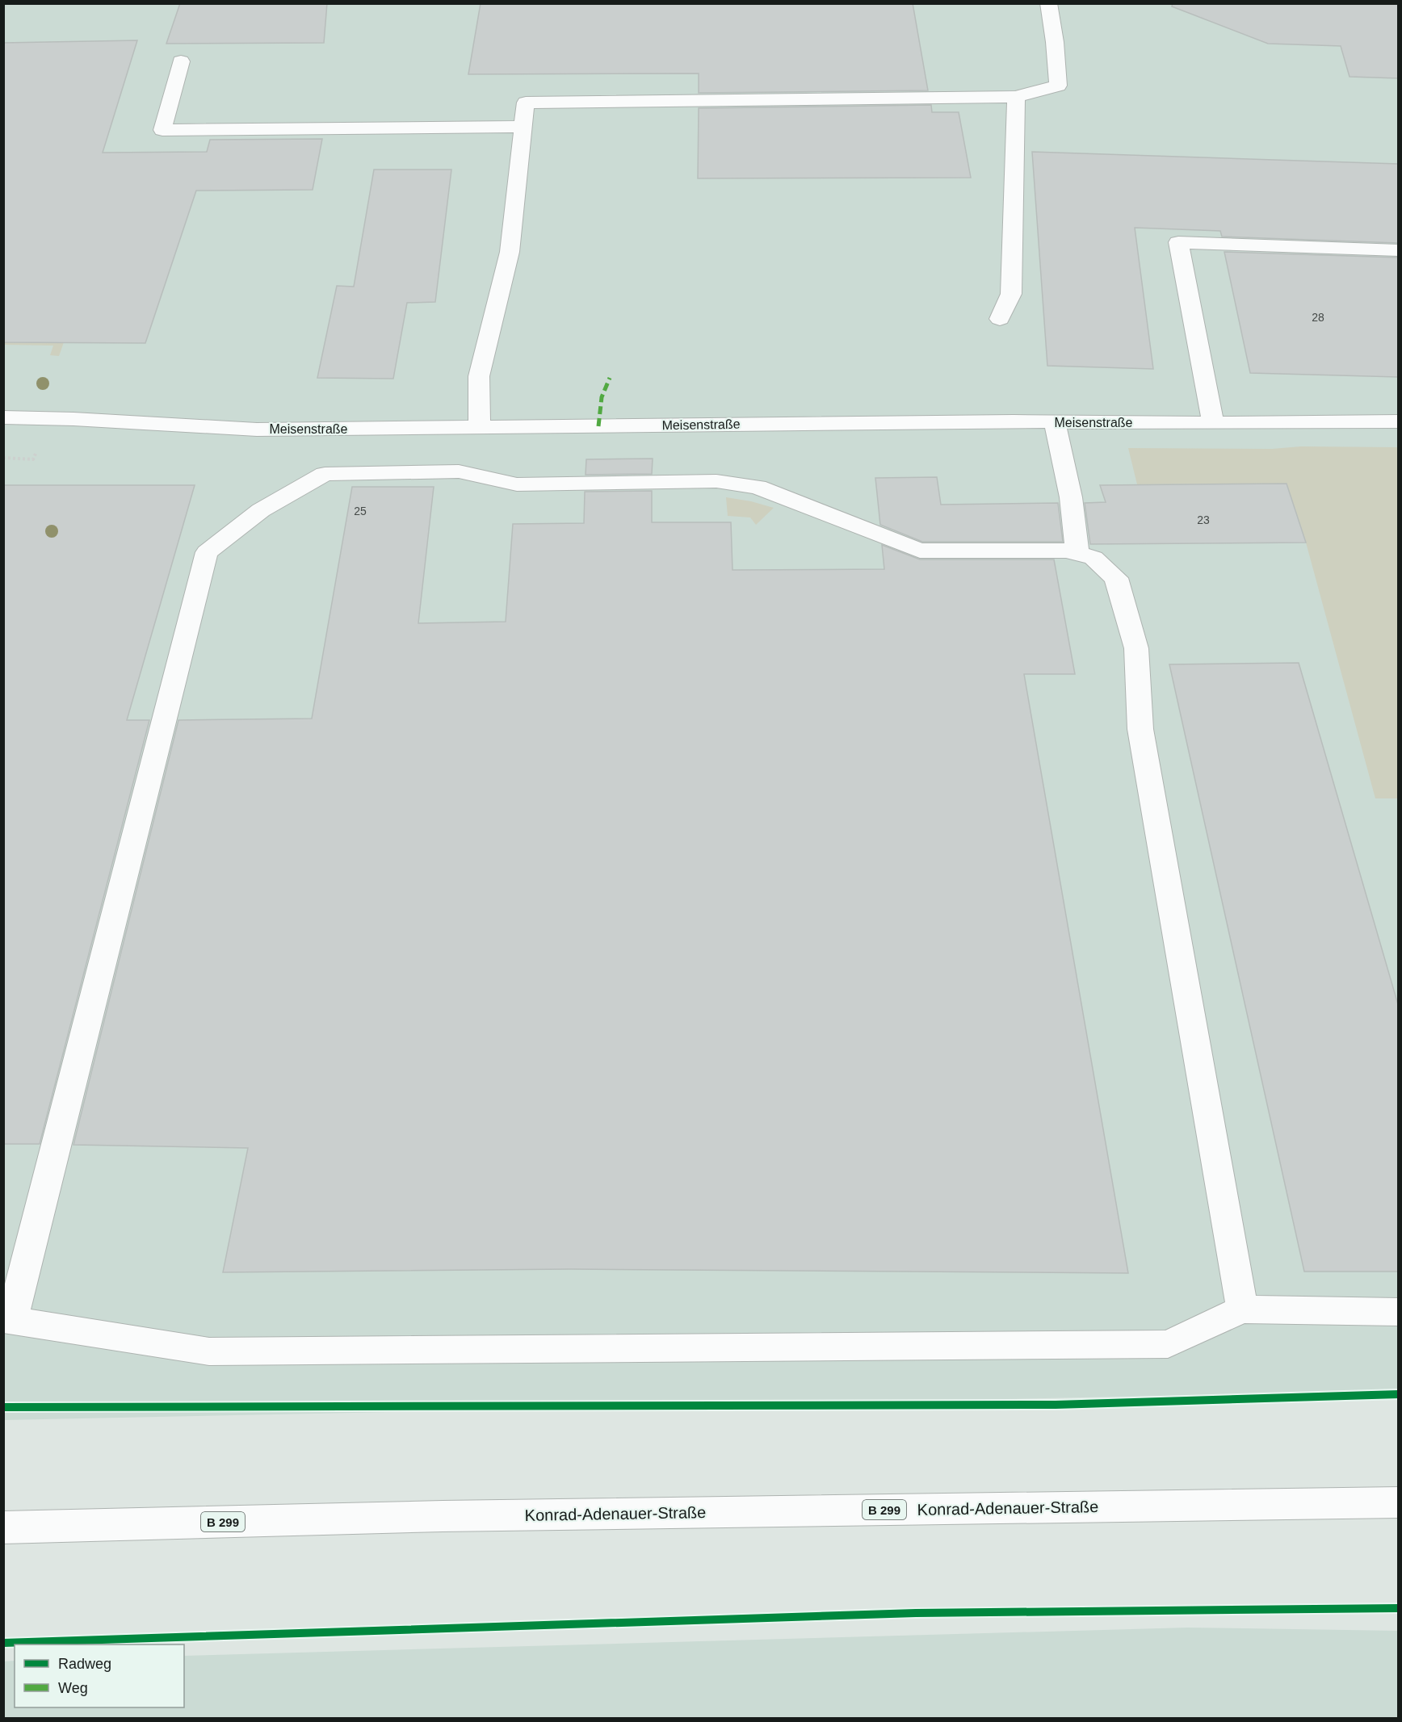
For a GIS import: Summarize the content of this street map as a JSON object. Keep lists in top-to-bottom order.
{
  "streets": {
    "street": ["Meisenstraße", "Konrad-Adenauer-Straße", "B 299"]
  },
  "house_numbers": ["28", "25", "23"],
  "legend": ["Radweg", "Weg"]
}
